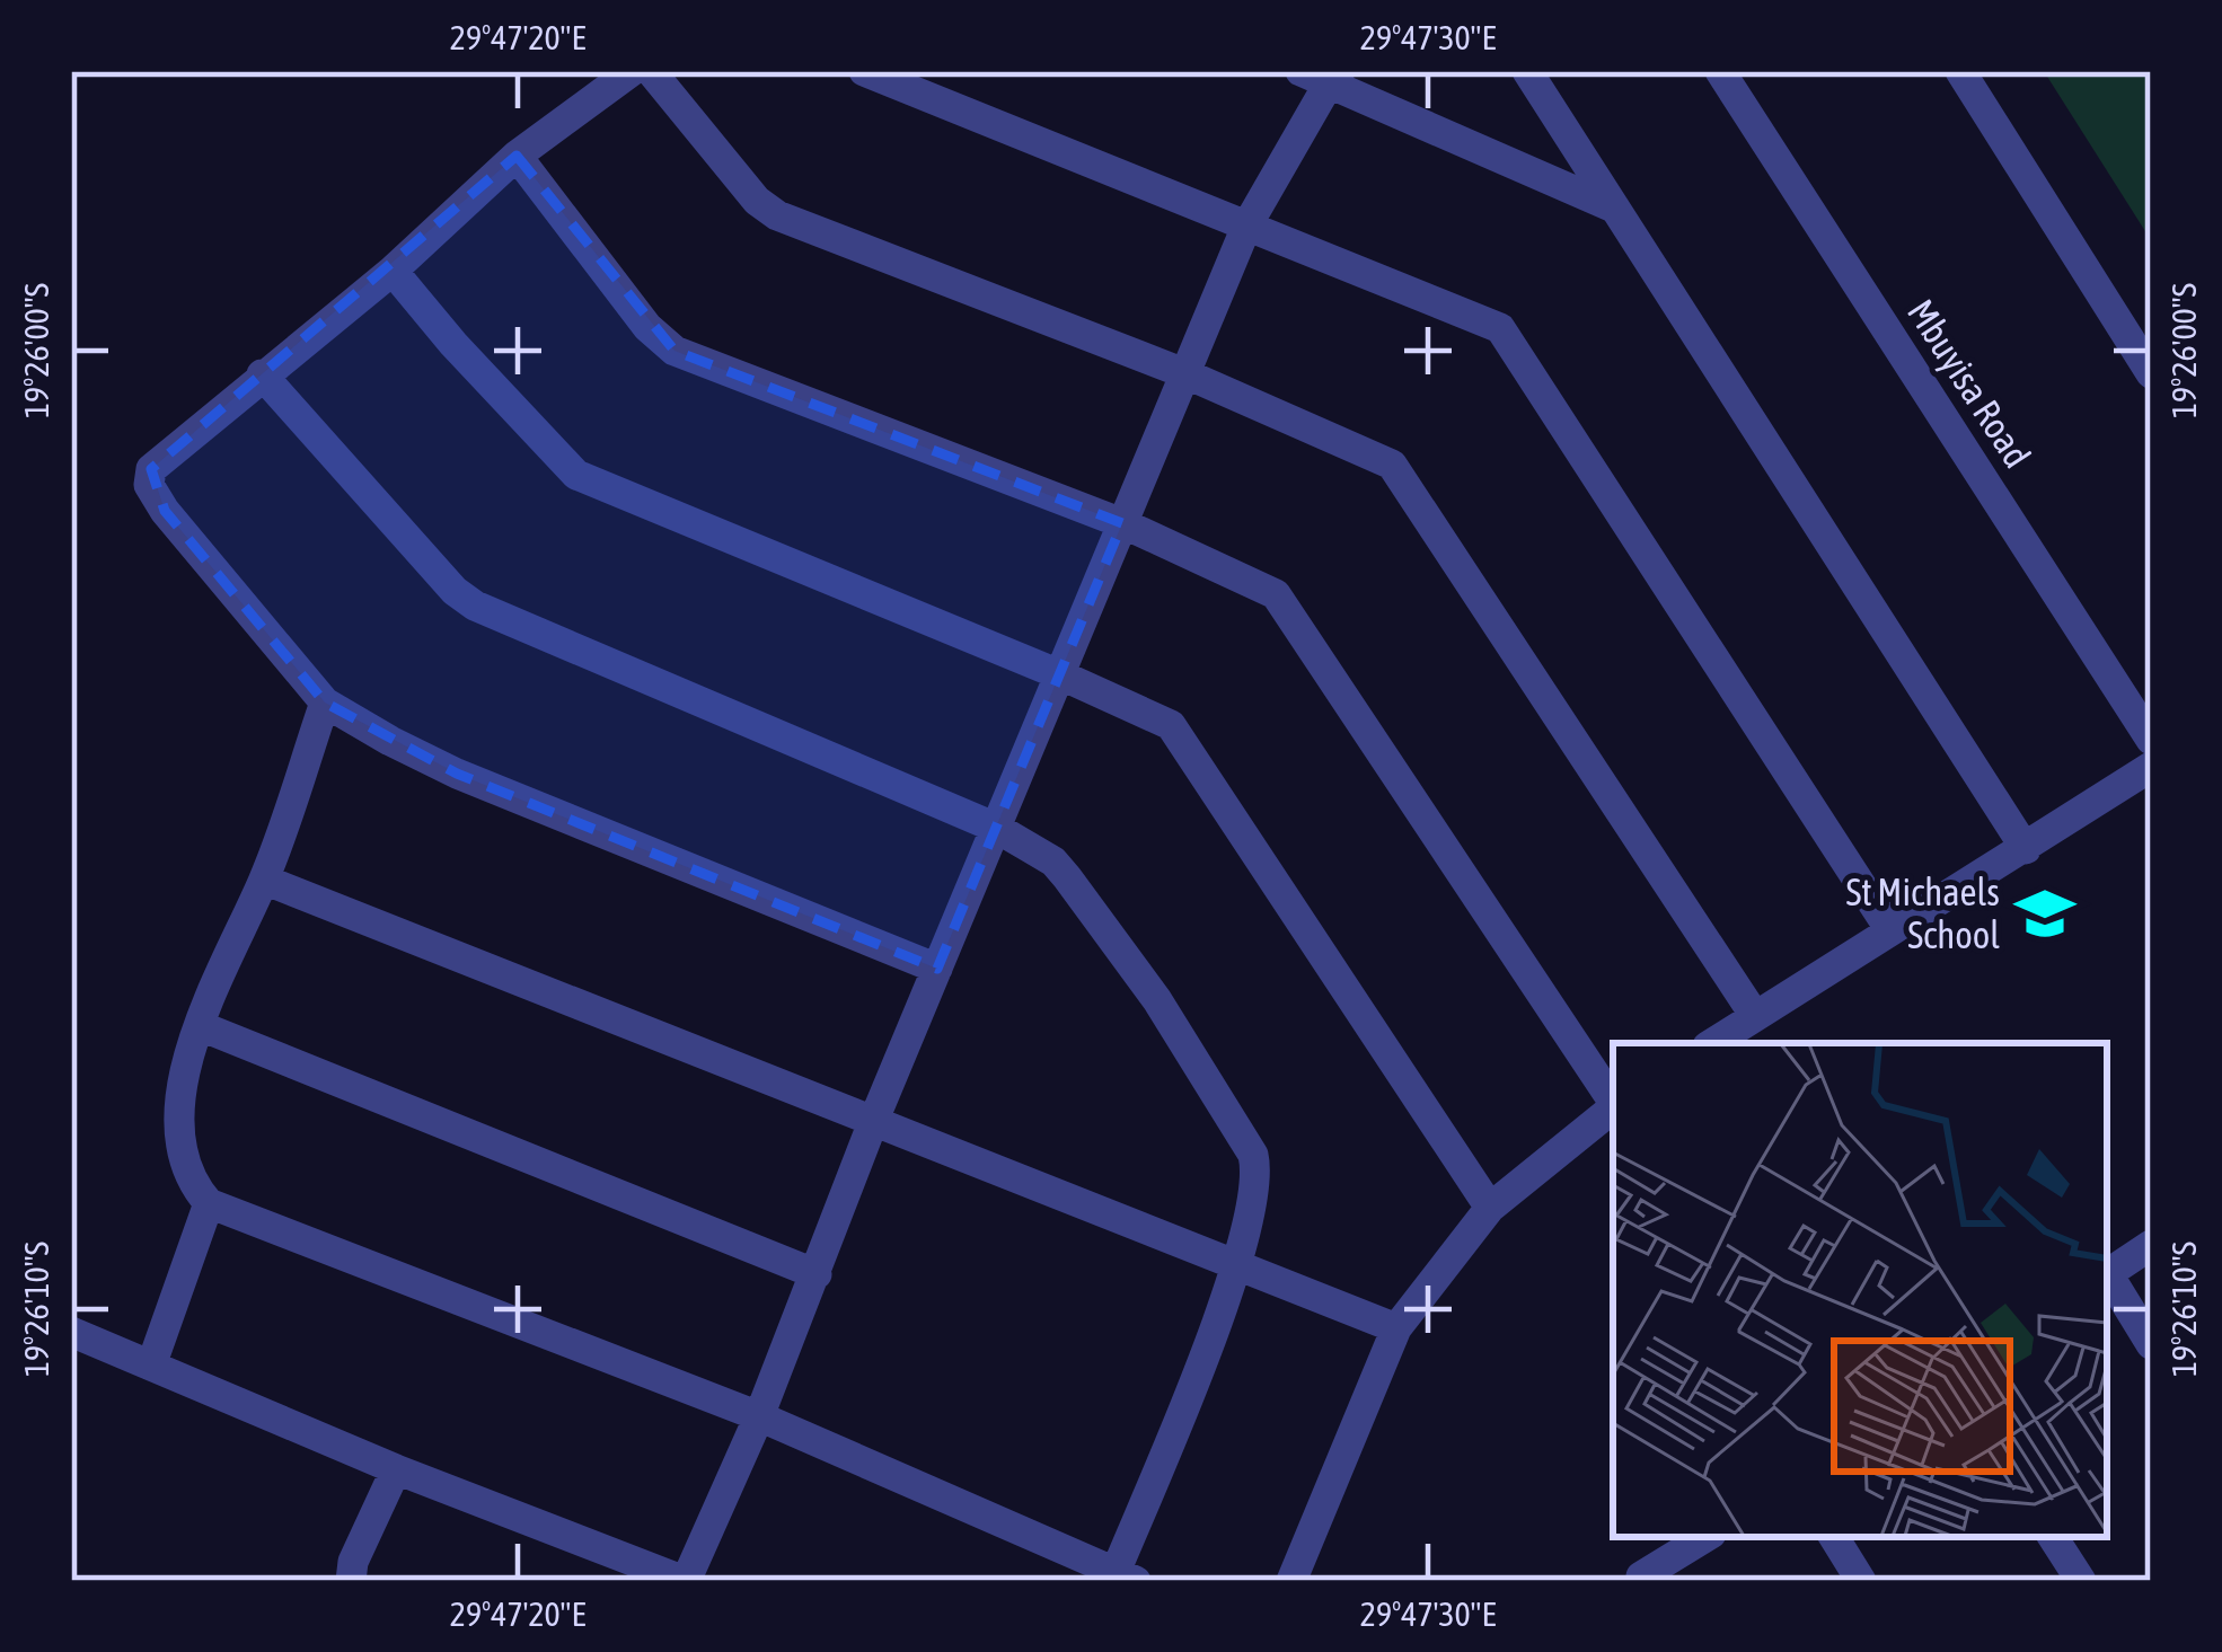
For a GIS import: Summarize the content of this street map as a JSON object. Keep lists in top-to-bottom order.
{
  "streets": {
    "street": ["Mbuyisa Road"]
  },
  "places": {
    "school or university": ["St Michaels School"]
  },
  "coordinates": [
    "29°47'20\"E",
    "29°47'30\"E",
    "19°26'00\"S",
    "19°26'10\"S"
  ]
}
